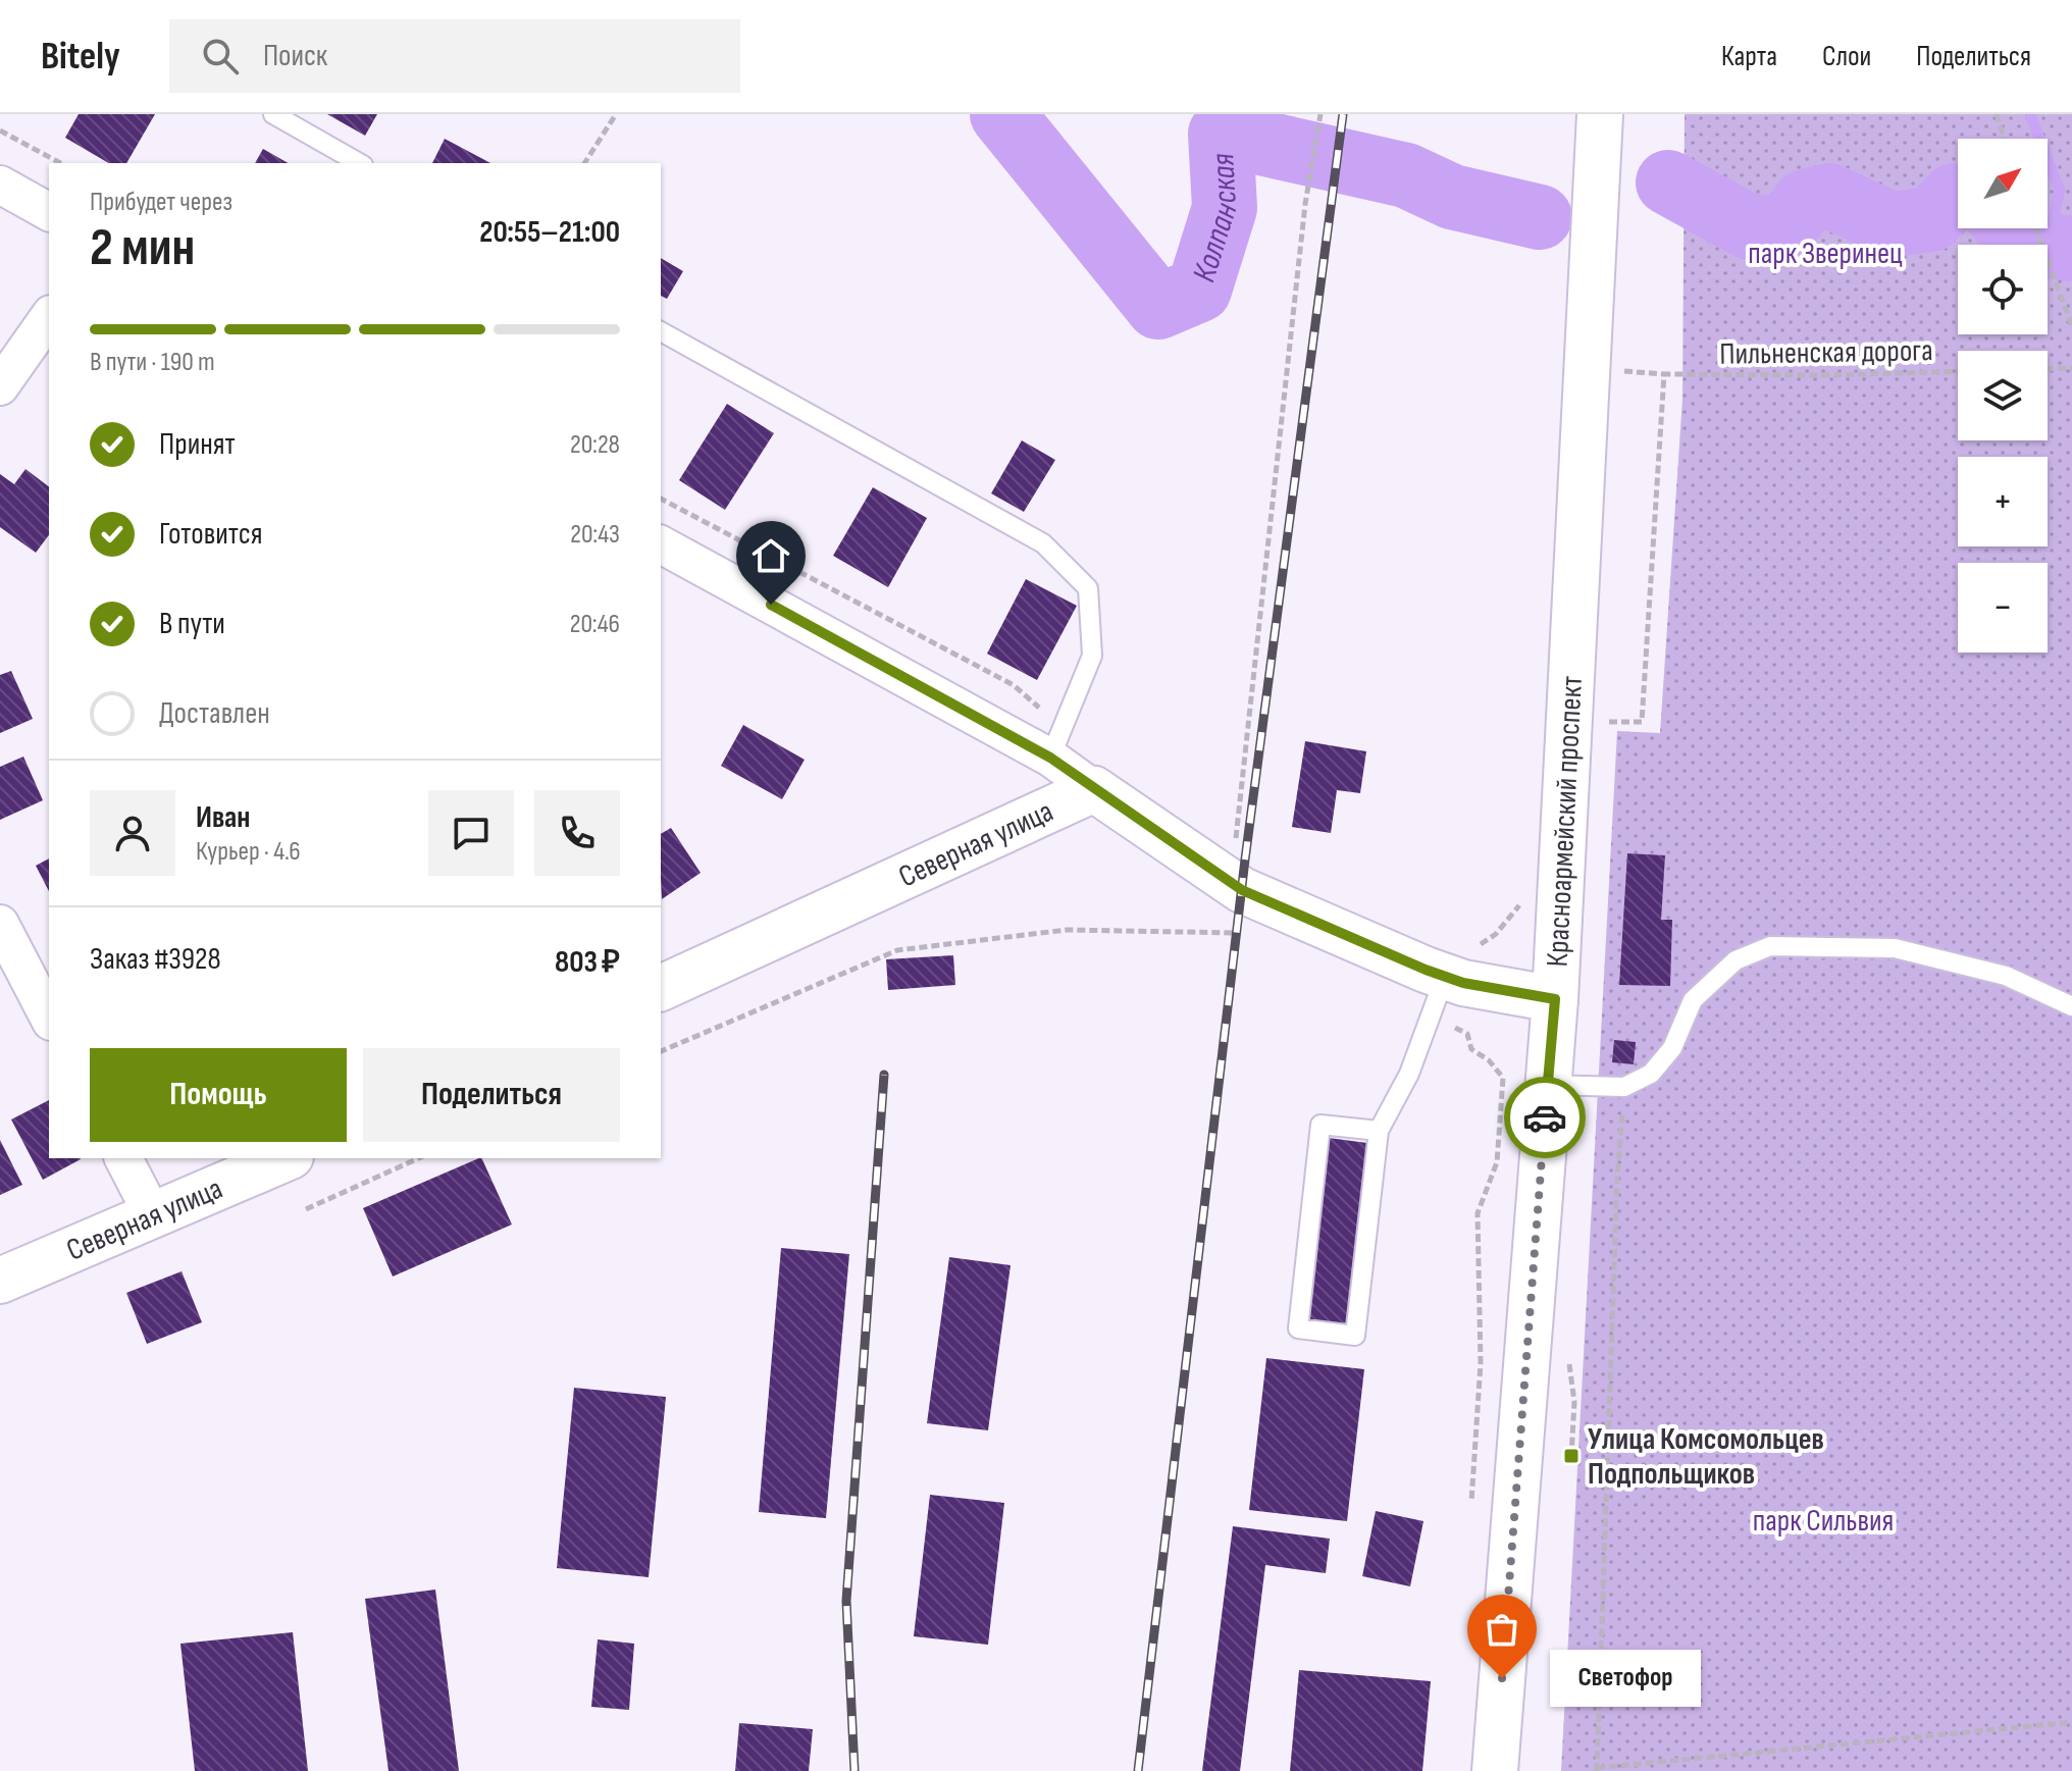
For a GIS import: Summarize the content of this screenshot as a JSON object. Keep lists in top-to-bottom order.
{
  "streets": {
    "main road": ["Красноармейский проспект", "Северная улица"],
    "path": ["Пильненская дорога"]
  },
  "water": ["Колпанская"],
  "parks": ["парк Зверинец", "парк Сильвия"],
  "places": {
    "transit": ["Улица Комсомольцев Подпольщиков"],
    "other": ["Светофор"]
  },
  "north": "top right",
  "page": {
    "header": "Bitely",
    "search": "Поиск",
    "nav": ["Карта", "Слои", "Поделиться"],
    "map_buttons": ["+", "−"],
    "heading": ["2 мин", "Прибудет через", "20:55–21:00"],
    "panel": [
      "Иван",
      "Курьер · 4.6",
      "Заказ #3928",
      "803 ₽"
    ],
    "bar": "В пути · 190 m",
    "list": [
      ["Принят", "20:28"],
      ["Готовится", "20:43"],
      ["В пути", "20:46"],
      "Доставлен"
    ],
    "buttons": ["Помощь", "Поделиться"],
    "bubble": "Светофор"
  }
}
